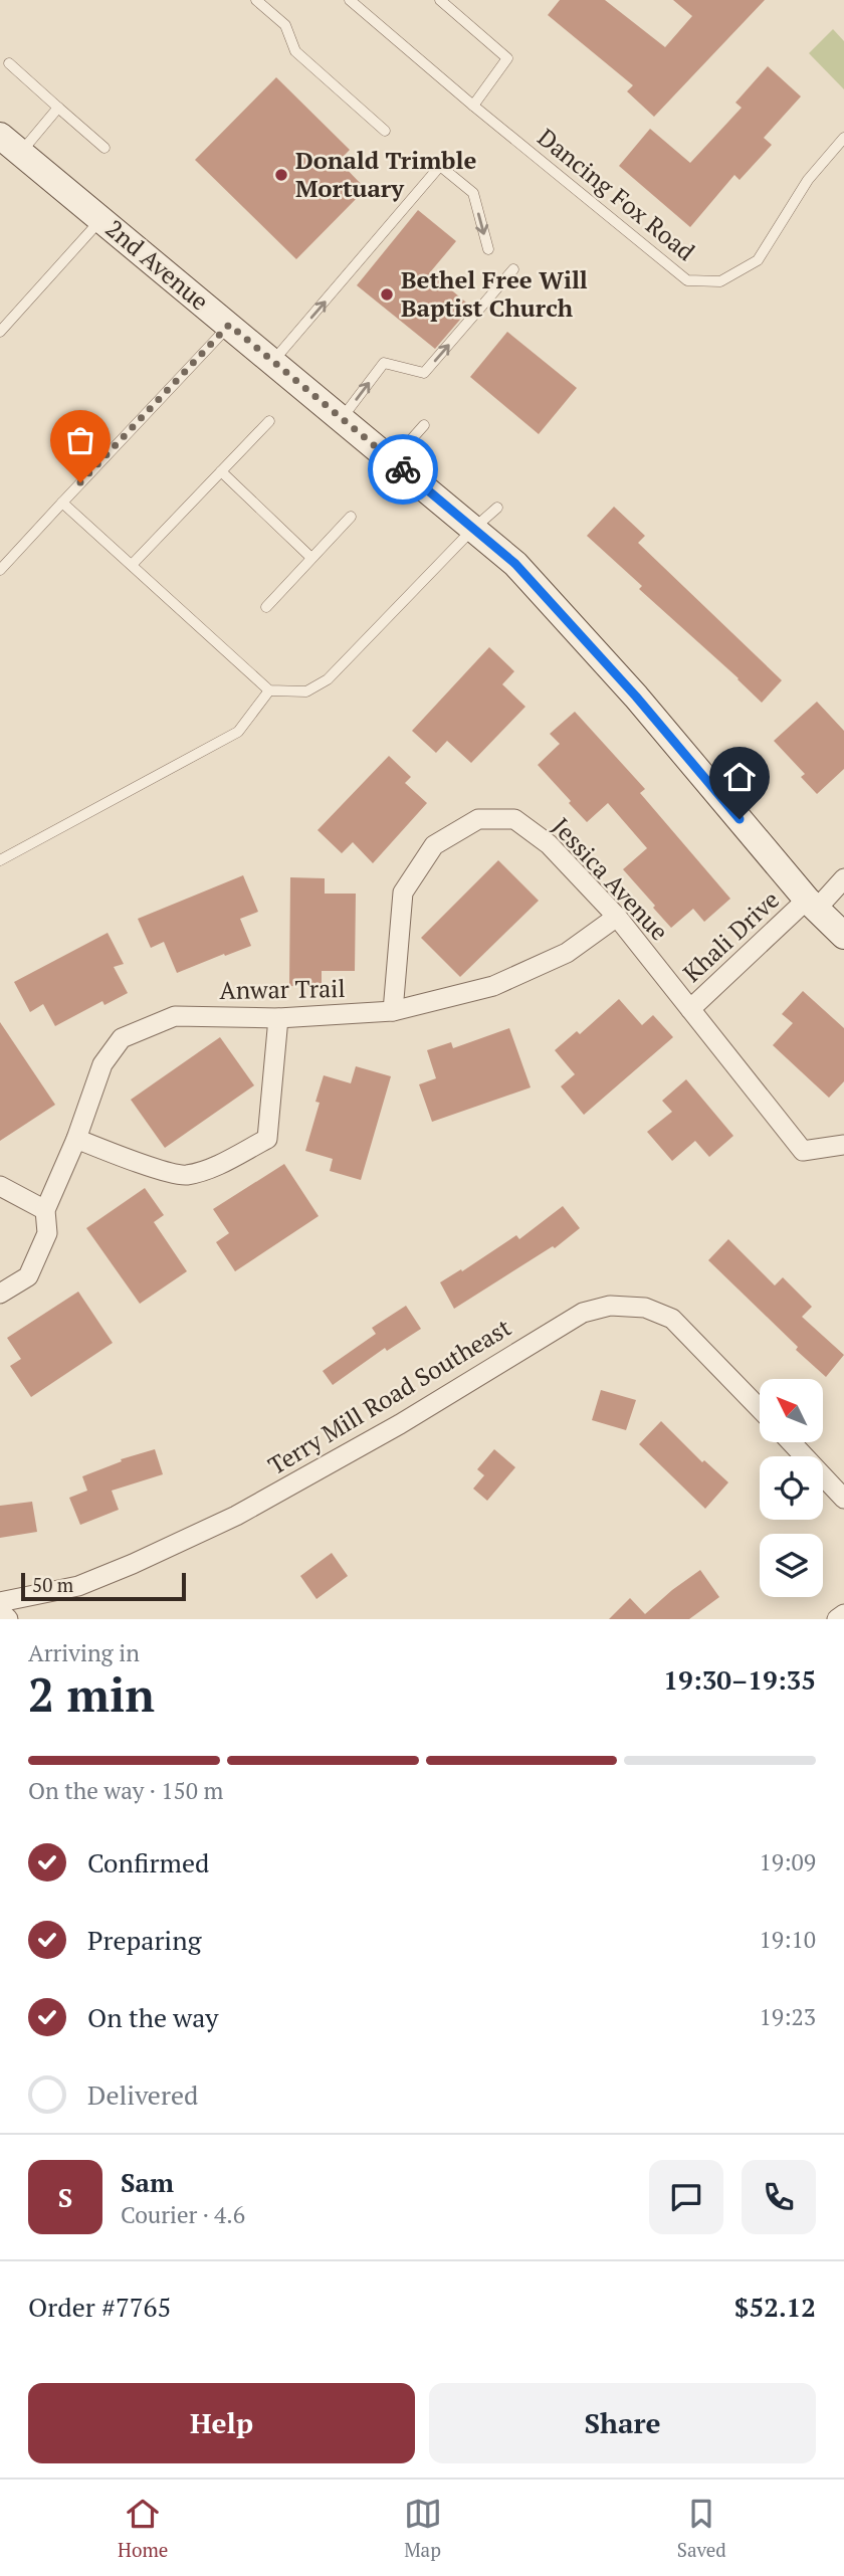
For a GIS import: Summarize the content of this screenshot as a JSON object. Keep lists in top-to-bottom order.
{
  "streets": {
    "street": [
      "2nd Avenue",
      "Jessica Avenue",
      "Khali Drive",
      "Anwar Trail",
      "Terry Mill Road Southeast"
    ],
    "lane": ["Dancing Fox Road"]
  },
  "crossings": [
    ["2nd Avenue", "Khali Drive"],
    ["Jessica Avenue", "Khali Drive"],
    ["Jessica Avenue", "Anwar Trail"]
  ],
  "places": ["Donald Trimble Mortuary", "Bethel Free Will Baptist Church"],
  "scale_bar": "50 m",
  "north": "top left",
  "page": {
    "scale": "50 m",
    "heading": ["2 min", "Arriving in", "19:30–19:35"],
    "panel": [
      "Sam",
      "Courier · 4.6",
      "Order #7765",
      "$52.12"
    ],
    "bar": "On the way · 150 m",
    "list": [
      ["Confirmed", "19:09"],
      ["Preparing", "19:10"],
      ["On the way", "19:23"],
      "Delivered"
    ],
    "round": "S",
    "buttons": ["Help", "Share"],
    "tabs": ["Home", "Map", "Saved"]
  }
}
